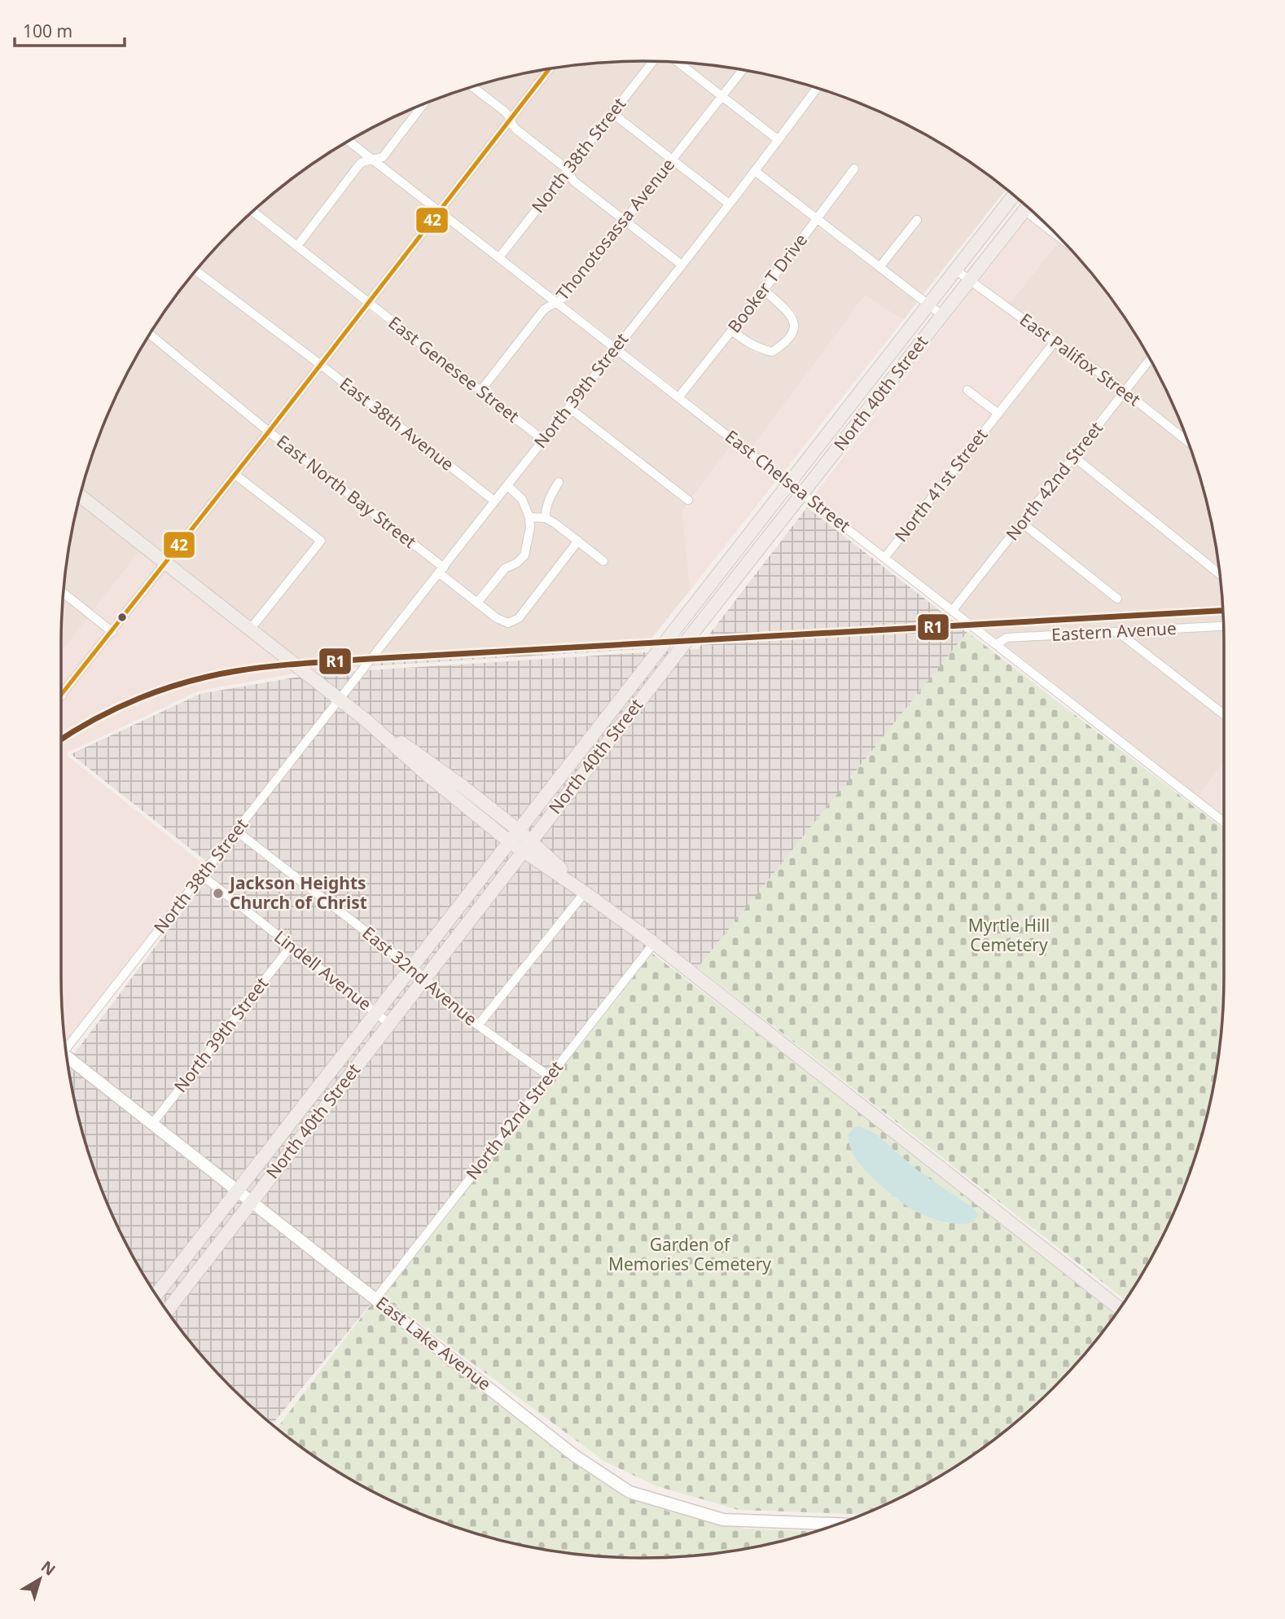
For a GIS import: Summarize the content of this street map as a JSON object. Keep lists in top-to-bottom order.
{
  "streets": {
    "main road": ["North 40th Street"],
    "street": [
      "North 38th Street",
      "Thonotosassa Avenue",
      "Booker T Drive",
      "East Palifox Street",
      "East Genesee Street",
      "North 39th Street",
      "East 38th Avenue",
      "East Chelsea Street",
      "North 42nd Street",
      "North 41st Street",
      "East North Bay Street",
      "Eastern Avenue",
      "Lindell Avenue",
      "East 32nd Avenue",
      "East Lake Avenue"
    ]
  },
  "crossings": [
    ["North 38th Street", "North 39th Street"],
    ["North 38th Street", "East Chelsea Street"],
    ["North 38th Street", "Lindell Avenue"],
    ["North 38th Street", "East 32nd Avenue"],
    ["Thonotosassa Avenue", "East Genesee Street"],
    ["Thonotosassa Avenue", "East Chelsea Street"],
    ["Booker T Drive", "East Chelsea Street"],
    ["East Palifox Street", "North 40th Street"],
    ["East Palifox Street", "North 42nd Street"],
    ["East Palifox Street", "North 41st Street"],
    ["East Genesee Street", "North 39th Street"],
    ["North 39th Street", "East 38th Avenue"],
    ["North 39th Street", "East Chelsea Street"],
    ["North 39th Street", "East North Bay Street"],
    ["North 39th Street", "Lindell Avenue"],
    ["North 39th Street", "East Lake Avenue"],
    ["North 40th Street", "East Chelsea Street"],
    ["North 40th Street", "Lindell Avenue"],
    ["North 40th Street", "East 32nd Avenue"],
    ["North 40th Street", "East Lake Avenue"],
    ["East Chelsea Street", "North 42nd Street"],
    ["East Chelsea Street", "North 41st Street"],
    ["East Chelsea Street", "Eastern Avenue"],
    ["North 42nd Street", "East 32nd Avenue"],
    ["North 42nd Street", "East Lake Avenue"]
  ],
  "parks": ["Myrtle Hill Cemetery", "Garden of Memories Cemetery"],
  "places": ["Jackson Heights Church of Christ"],
  "lines": ["transit line 42", "transit line R1"],
  "scale_bar": "100 m",
  "north": "top right"
}
